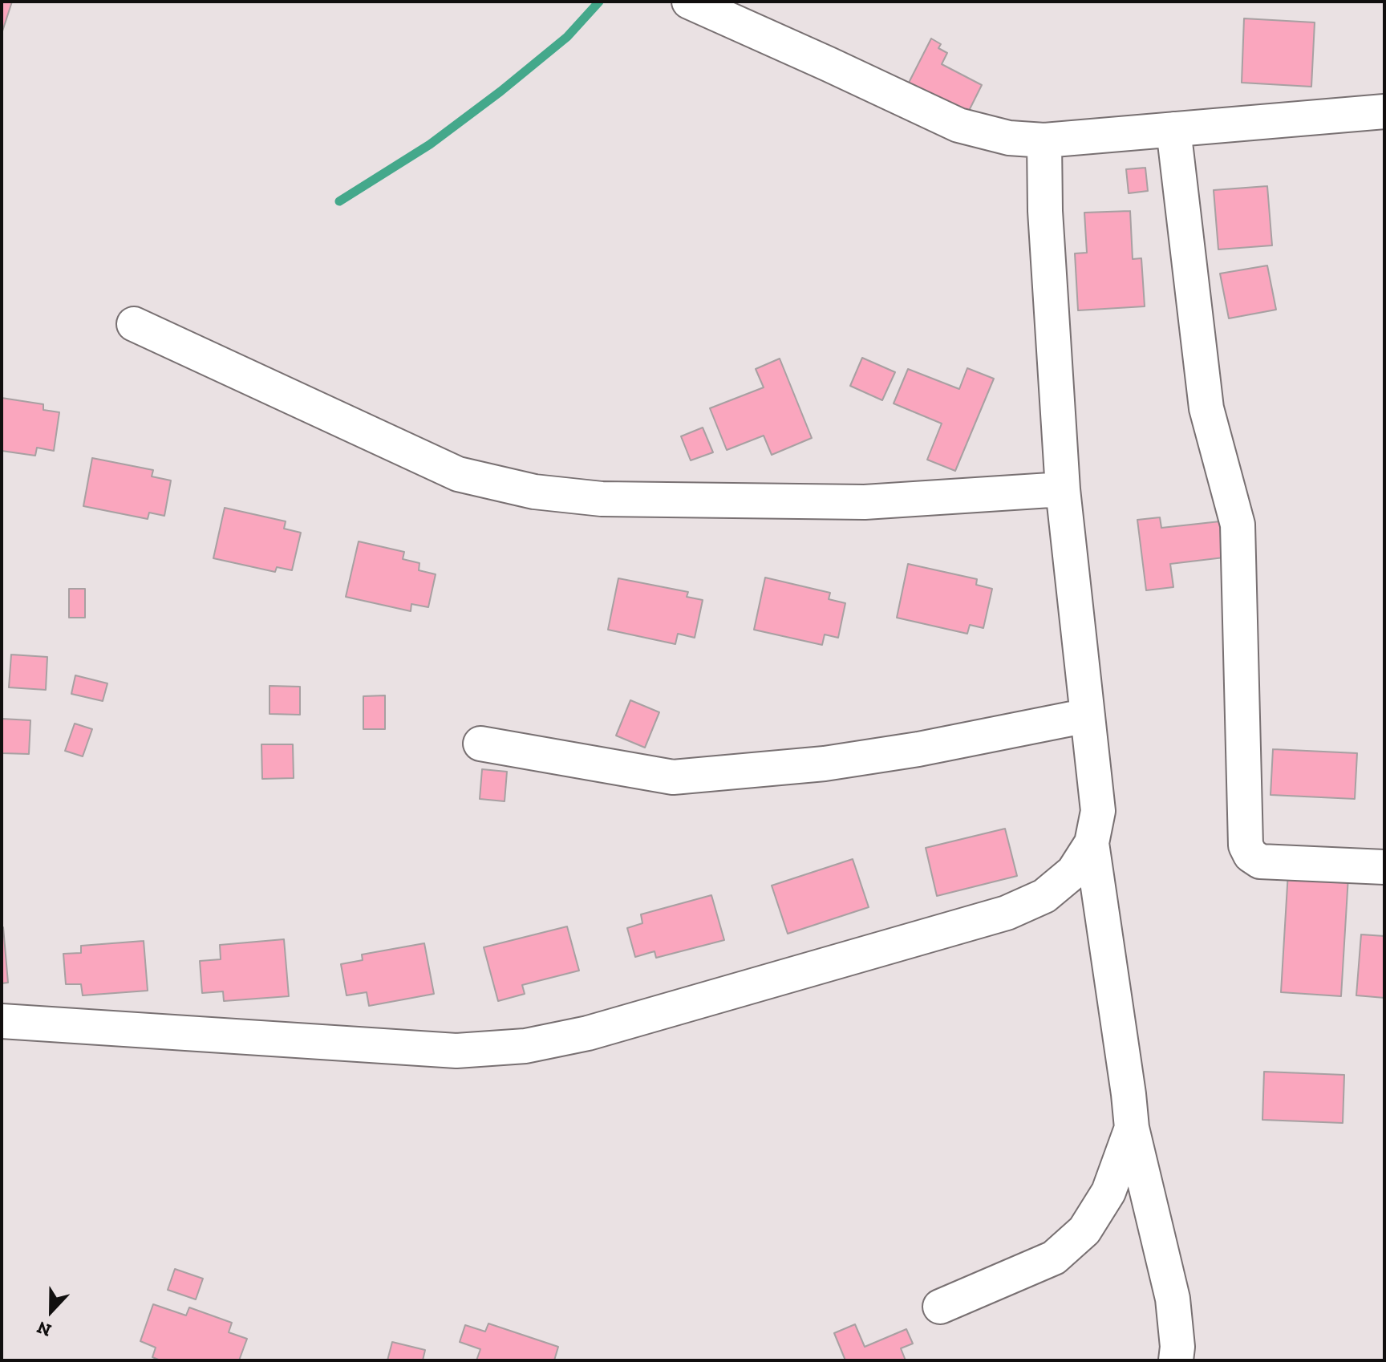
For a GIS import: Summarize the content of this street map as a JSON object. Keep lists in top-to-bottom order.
{
  "north": "bottom"
}
